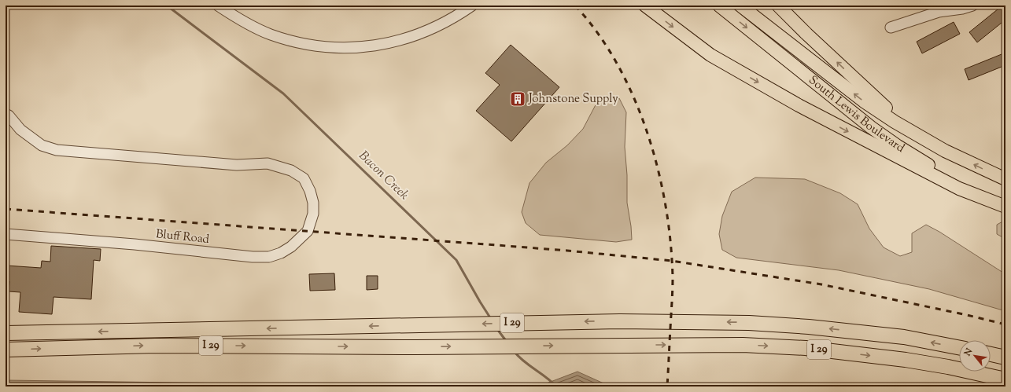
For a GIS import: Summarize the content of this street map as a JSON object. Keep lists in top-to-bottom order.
{
  "streets": {
    "highway": ["I 29"],
    "main road": ["South Lewis Boulevard"],
    "street": ["Bluff Road"]
  },
  "water": ["Bacon Creek"],
  "places": {
    "building": ["Johnstone Supply"]
  },
  "north": "top left"
}
